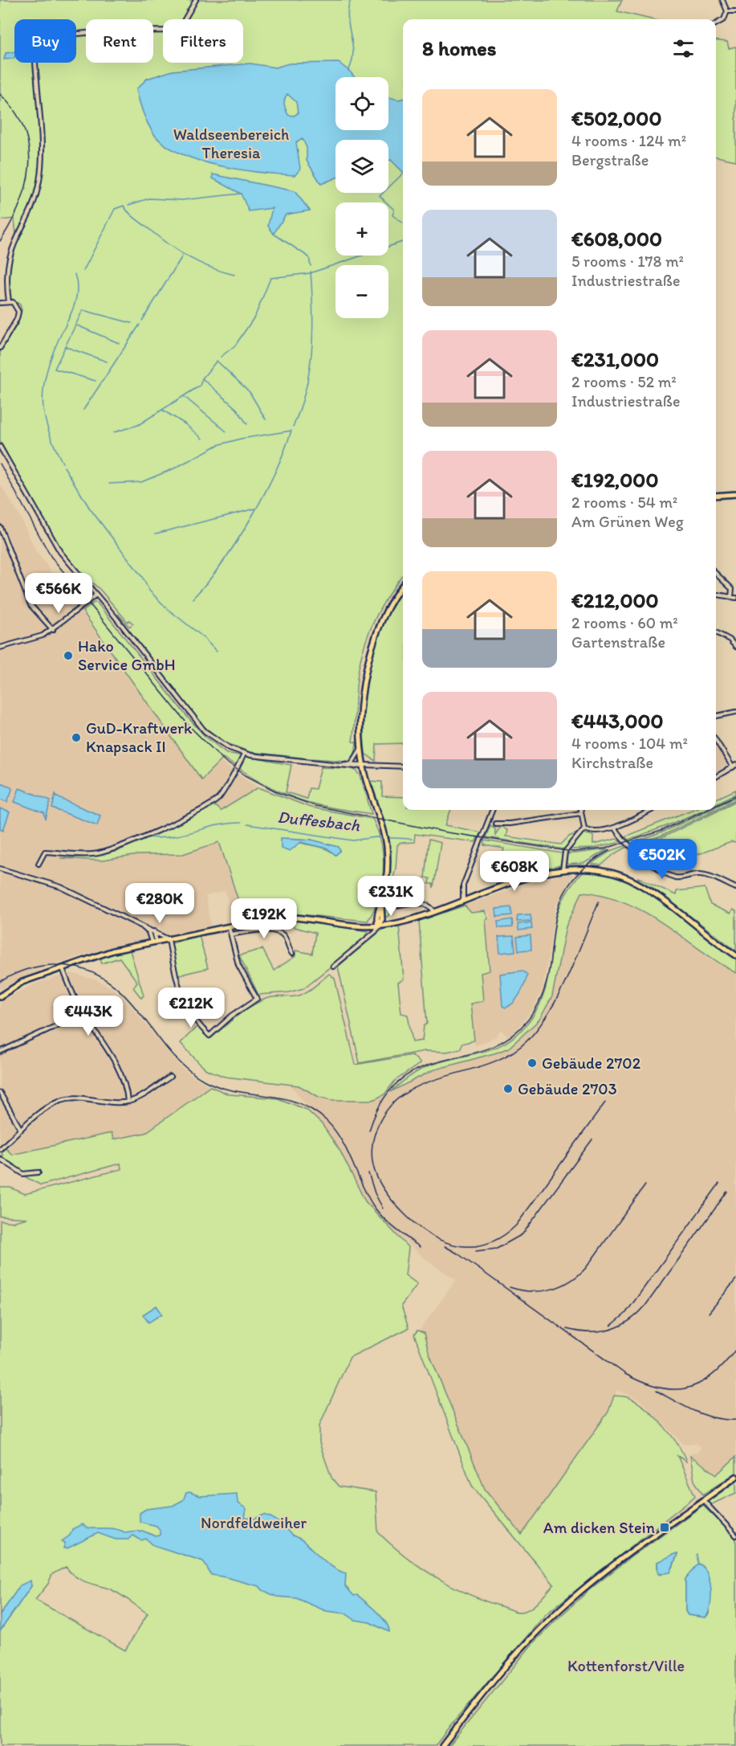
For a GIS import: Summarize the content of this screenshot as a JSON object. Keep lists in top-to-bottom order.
{
  "water": ["Duffesbach"],
  "parks": ["Waldseenbereich Theresia", "Nordfeldweiher", "Kottenforst/Ville"],
  "places": {
    "other": [
      "Hako Service GmbH",
      "GuD-Kraftwerk Knapsack II",
      "Gebäude 2702",
      "Gebäude 2703"
    ],
    "transit": ["Am dicken Stein"]
  },
  "page": {
    "chip": ["Buy", "Rent", "Filters"],
    "heading": "8 homes",
    "map_buttons": ["+", "−"],
    "list": [
      {
        "name": "€502,000",
        "note": "4 rooms · 124 m² · Bergstraße"
      },
      {
        "name": "€608,000",
        "note": "5 rooms · 178 m² · Industriestraße"
      },
      {
        "name": "€231,000",
        "note": "2 rooms · 52 m² · Industriestraße"
      },
      {
        "name": "€192,000",
        "note": "2 rooms · 54 m² · Am Grünen Weg"
      },
      {
        "name": "€212,000",
        "note": "2 rooms · 60 m² · Gartenstraße"
      },
      {
        "name": "€443,000",
        "note": "4 rooms · 104 m² · Kirchstraße"
      }
    ],
    "price": [
      "€566K",
      "€502K",
      "€608K",
      "€231K",
      "€280K",
      "€192K",
      "€212K",
      "€443K"
    ]
  }
}
